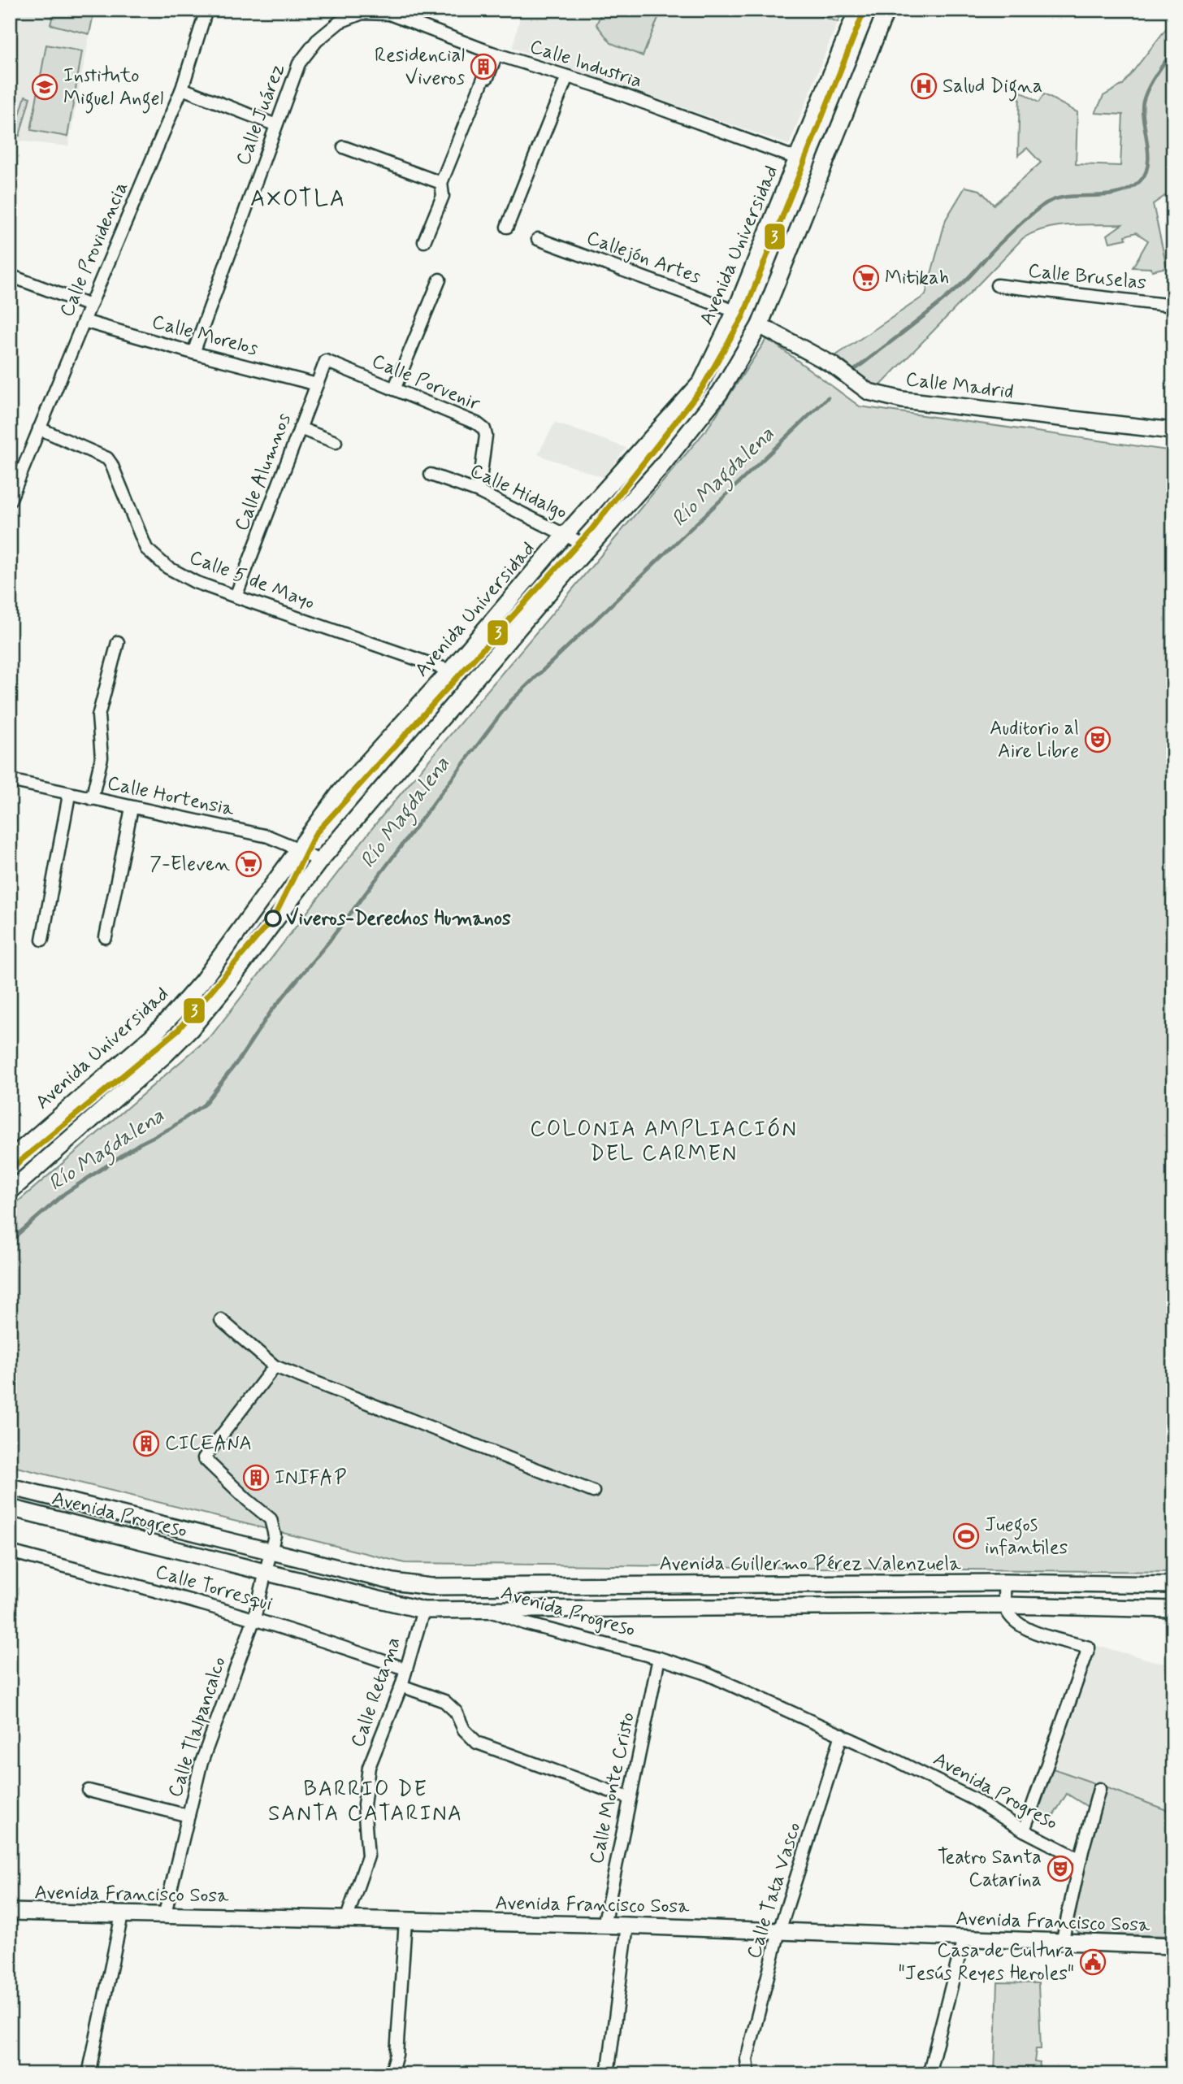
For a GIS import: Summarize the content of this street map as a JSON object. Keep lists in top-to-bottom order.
{
  "streets": {
    "street": [
      "Calle Industria",
      "Calle Juárez",
      "Avenida Universidad",
      "Calle Providencia",
      "Callejón Artes",
      "Calle Bruselas",
      "Calle Morelos",
      "Calle Porvenir",
      "Calle Madrid",
      "Calle Alumnos",
      "Calle Hidalgo",
      "Calle 5 de Mayo",
      "Calle Hortensia",
      "Avenida Progreso",
      "Avenida Guillermo Pérez Valenzuela",
      "Calle Torresqui",
      "Calle Retama",
      "Calle Tlalpancalco",
      "Calle Monte Cristo",
      "Calle Tata Vasco",
      "Avenida Francisco Sosa"
    ]
  },
  "crossings": [
    ["Calle Industria", "Calle Juárez"],
    ["Calle Industria", "Avenida Universidad"],
    ["Calle Juárez", "Calle Morelos"],
    ["Avenida Universidad", "Callejón Artes"],
    ["Avenida Universidad", "Calle Hidalgo"],
    ["Avenida Universidad", "Calle 5 de Mayo"],
    ["Avenida Universidad", "Calle Hortensia"],
    ["Calle Providencia", "Calle Morelos"],
    ["Calle Providencia", "Calle 5 de Mayo"],
    ["Calle Morelos", "Calle Alumnos"],
    ["Calle Porvenir", "Calle Alumnos"],
    ["Calle Porvenir", "Calle Hidalgo"],
    ["Calle Alumnos", "Calle 5 de Mayo"],
    ["Avenida Progreso", "Avenida Guillermo Pérez Valenzuela"],
    ["Avenida Progreso", "Calle Retama"],
    ["Avenida Progreso", "Calle Tlalpancalco"],
    ["Avenida Progreso", "Calle Monte Cristo"],
    ["Avenida Progreso", "Calle Tata Vasco"],
    ["Calle Torresqui", "Calle Retama"],
    ["Calle Torresqui", "Calle Tlalpancalco"],
    ["Calle Retama", "Avenida Francisco Sosa"],
    ["Calle Tlalpancalco", "Avenida Francisco Sosa"],
    ["Calle Monte Cristo", "Avenida Francisco Sosa"],
    ["Calle Tata Vasco", "Avenida Francisco Sosa"]
  ],
  "districts": ["AXOTLA", "COLONIA AMPLIACIÓN DEL CARMEN", "BARRIO DE SANTA CATARINA"],
  "water": ["Río Magdalena"],
  "places": {
    "building": ["Residencial Viveros", "CICEANA", "INIFAP"],
    "hospital": ["Salud Digna"],
    "school or university": ["Instituto Miguel Angel"],
    "supermarket": ["Mitikah", "7-Eleven"],
    "theatre": ["Auditorio al Aire Libre", "Teatro Santa Catarina"],
    "other": ["Viveros-Derechos Humanos"],
    "sports": ["Juegos infantiles"],
    "public building": ["Casa de Cultura \"Jesús Reyes Heroles\""]
  },
  "lines": ["transit line 3"]
}
